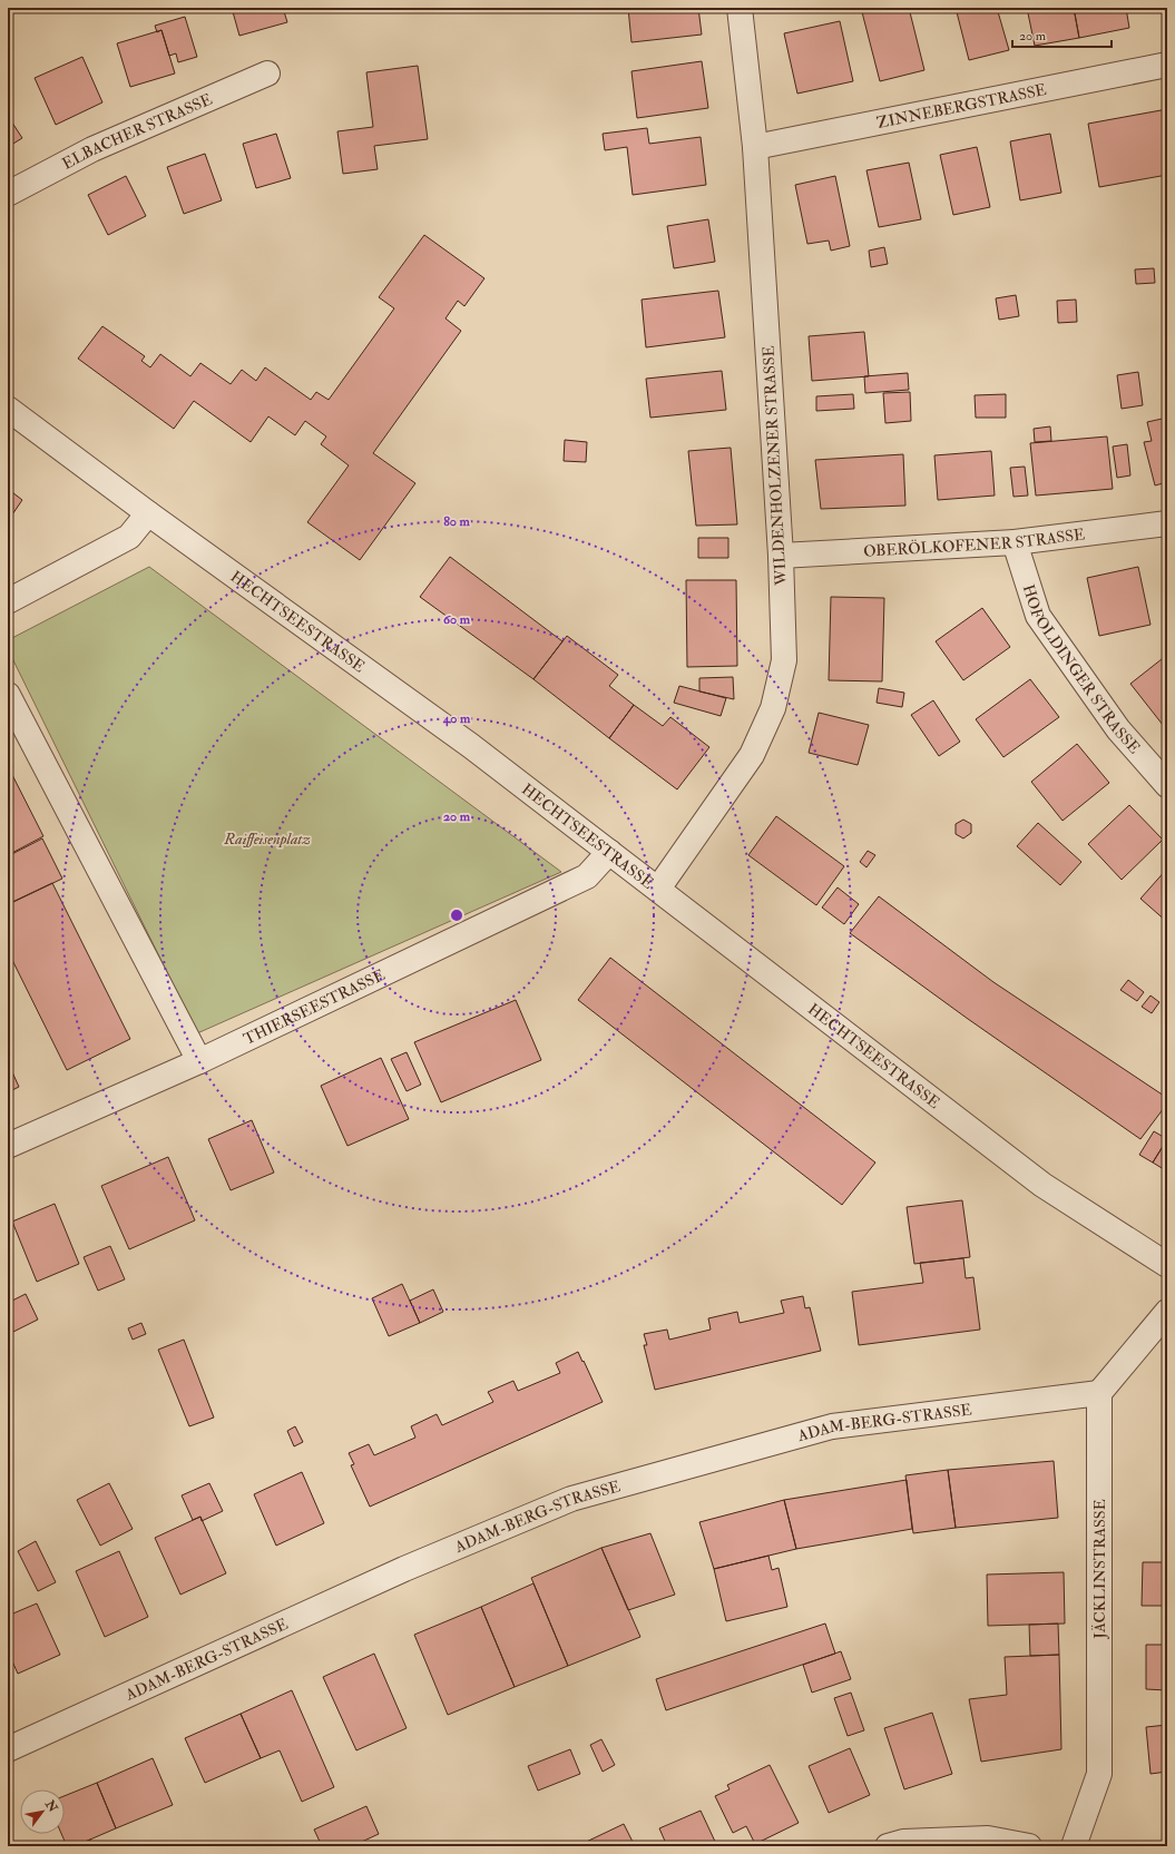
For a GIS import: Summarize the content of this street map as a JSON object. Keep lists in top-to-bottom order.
{
  "streets": {
    "street": [
      "ZINNEBERGSTRASSE",
      "ELBACHER STRASSE",
      "WILDENHOLZENER STRASSE",
      "OBERÖLKOFENER STRASSE",
      "HECHTSEESTRASSE",
      "HOFOLDINGER STRASSE",
      "THIERSEESTRASSE",
      "ADAM-BERG-STRASSE",
      "JÄCKLINSTRASSE"
    ]
  },
  "crossings": [
    ["ZINNEBERGSTRASSE", "WILDENHOLZENER STRASSE"],
    ["WILDENHOLZENER STRASSE", "OBERÖLKOFENER STRASSE"],
    ["WILDENHOLZENER STRASSE", "HECHTSEESTRASSE"],
    ["OBERÖLKOFENER STRASSE", "HOFOLDINGER STRASSE"],
    ["HECHTSEESTRASSE", "THIERSEESTRASSE"],
    ["ADAM-BERG-STRASSE", "JÄCKLINSTRASSE"]
  ],
  "parks": ["Raiffeisenplatz"],
  "scale_bar": "20 m",
  "north": "top right",
  "rings": [
    "80 m",
    "60 m",
    "40 m",
    "20 m"
  ]
}
